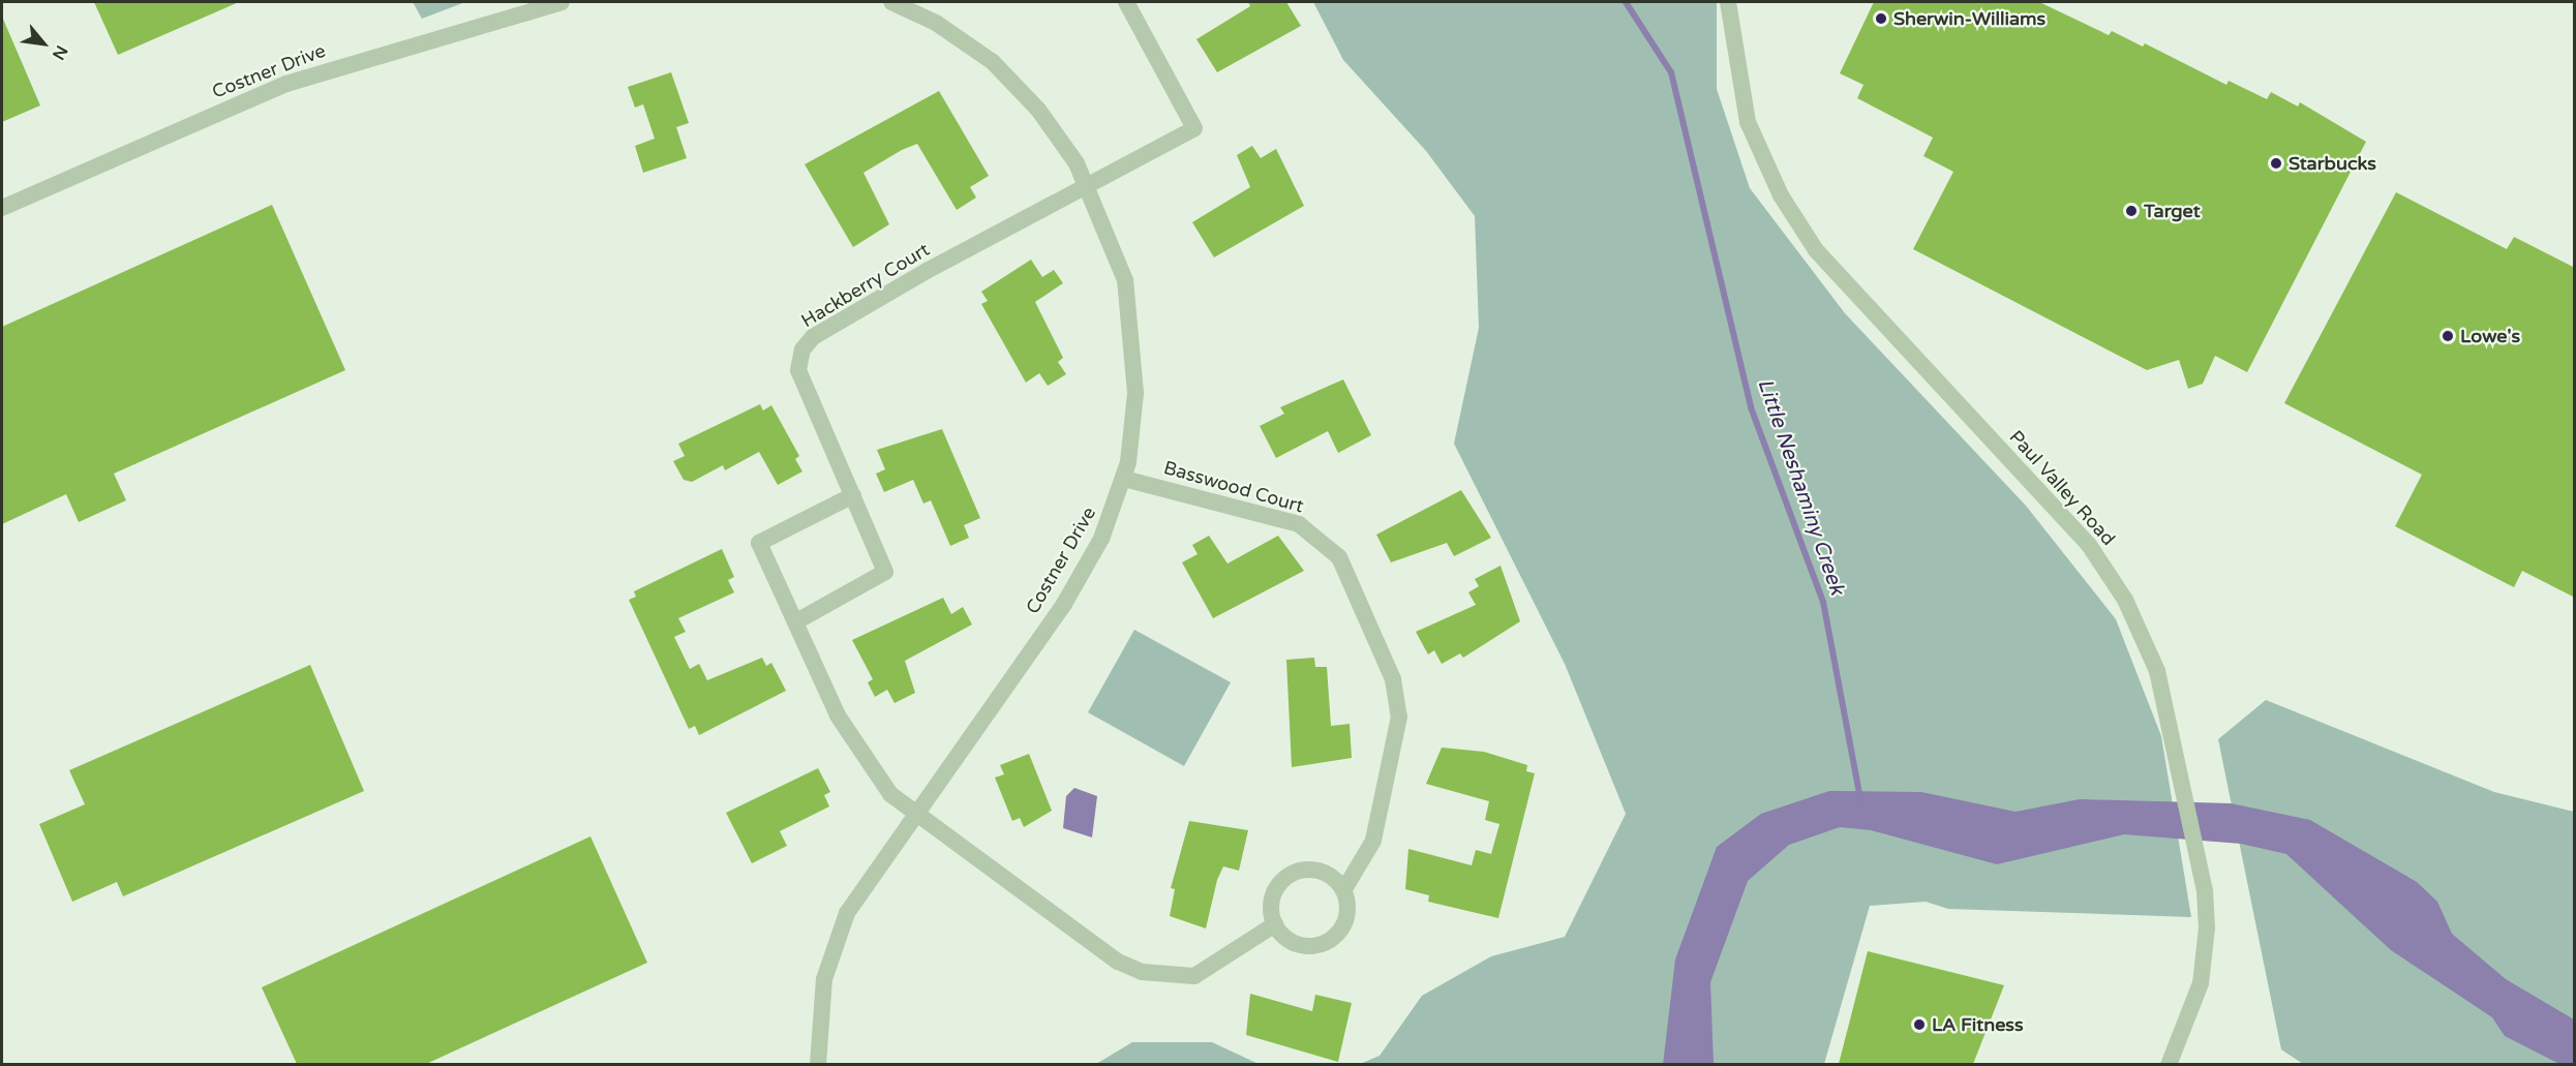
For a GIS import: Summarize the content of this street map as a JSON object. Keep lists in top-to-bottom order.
{
  "streets": {
    "street": [
      "Costner Drive",
      "Hackberry Court",
      "Basswood Court",
      "Paul Valley Road"
    ]
  },
  "crossings": [
    ["Costner Drive", "Hackberry Court"],
    ["Costner Drive", "Basswood Court"]
  ],
  "water": ["Little Neshaminy Creek"],
  "places": [
    "Sherwin-Williams",
    "Starbucks",
    "Target",
    "Lowe's",
    "LA Fitness"
  ],
  "north": "bottom right"
}
